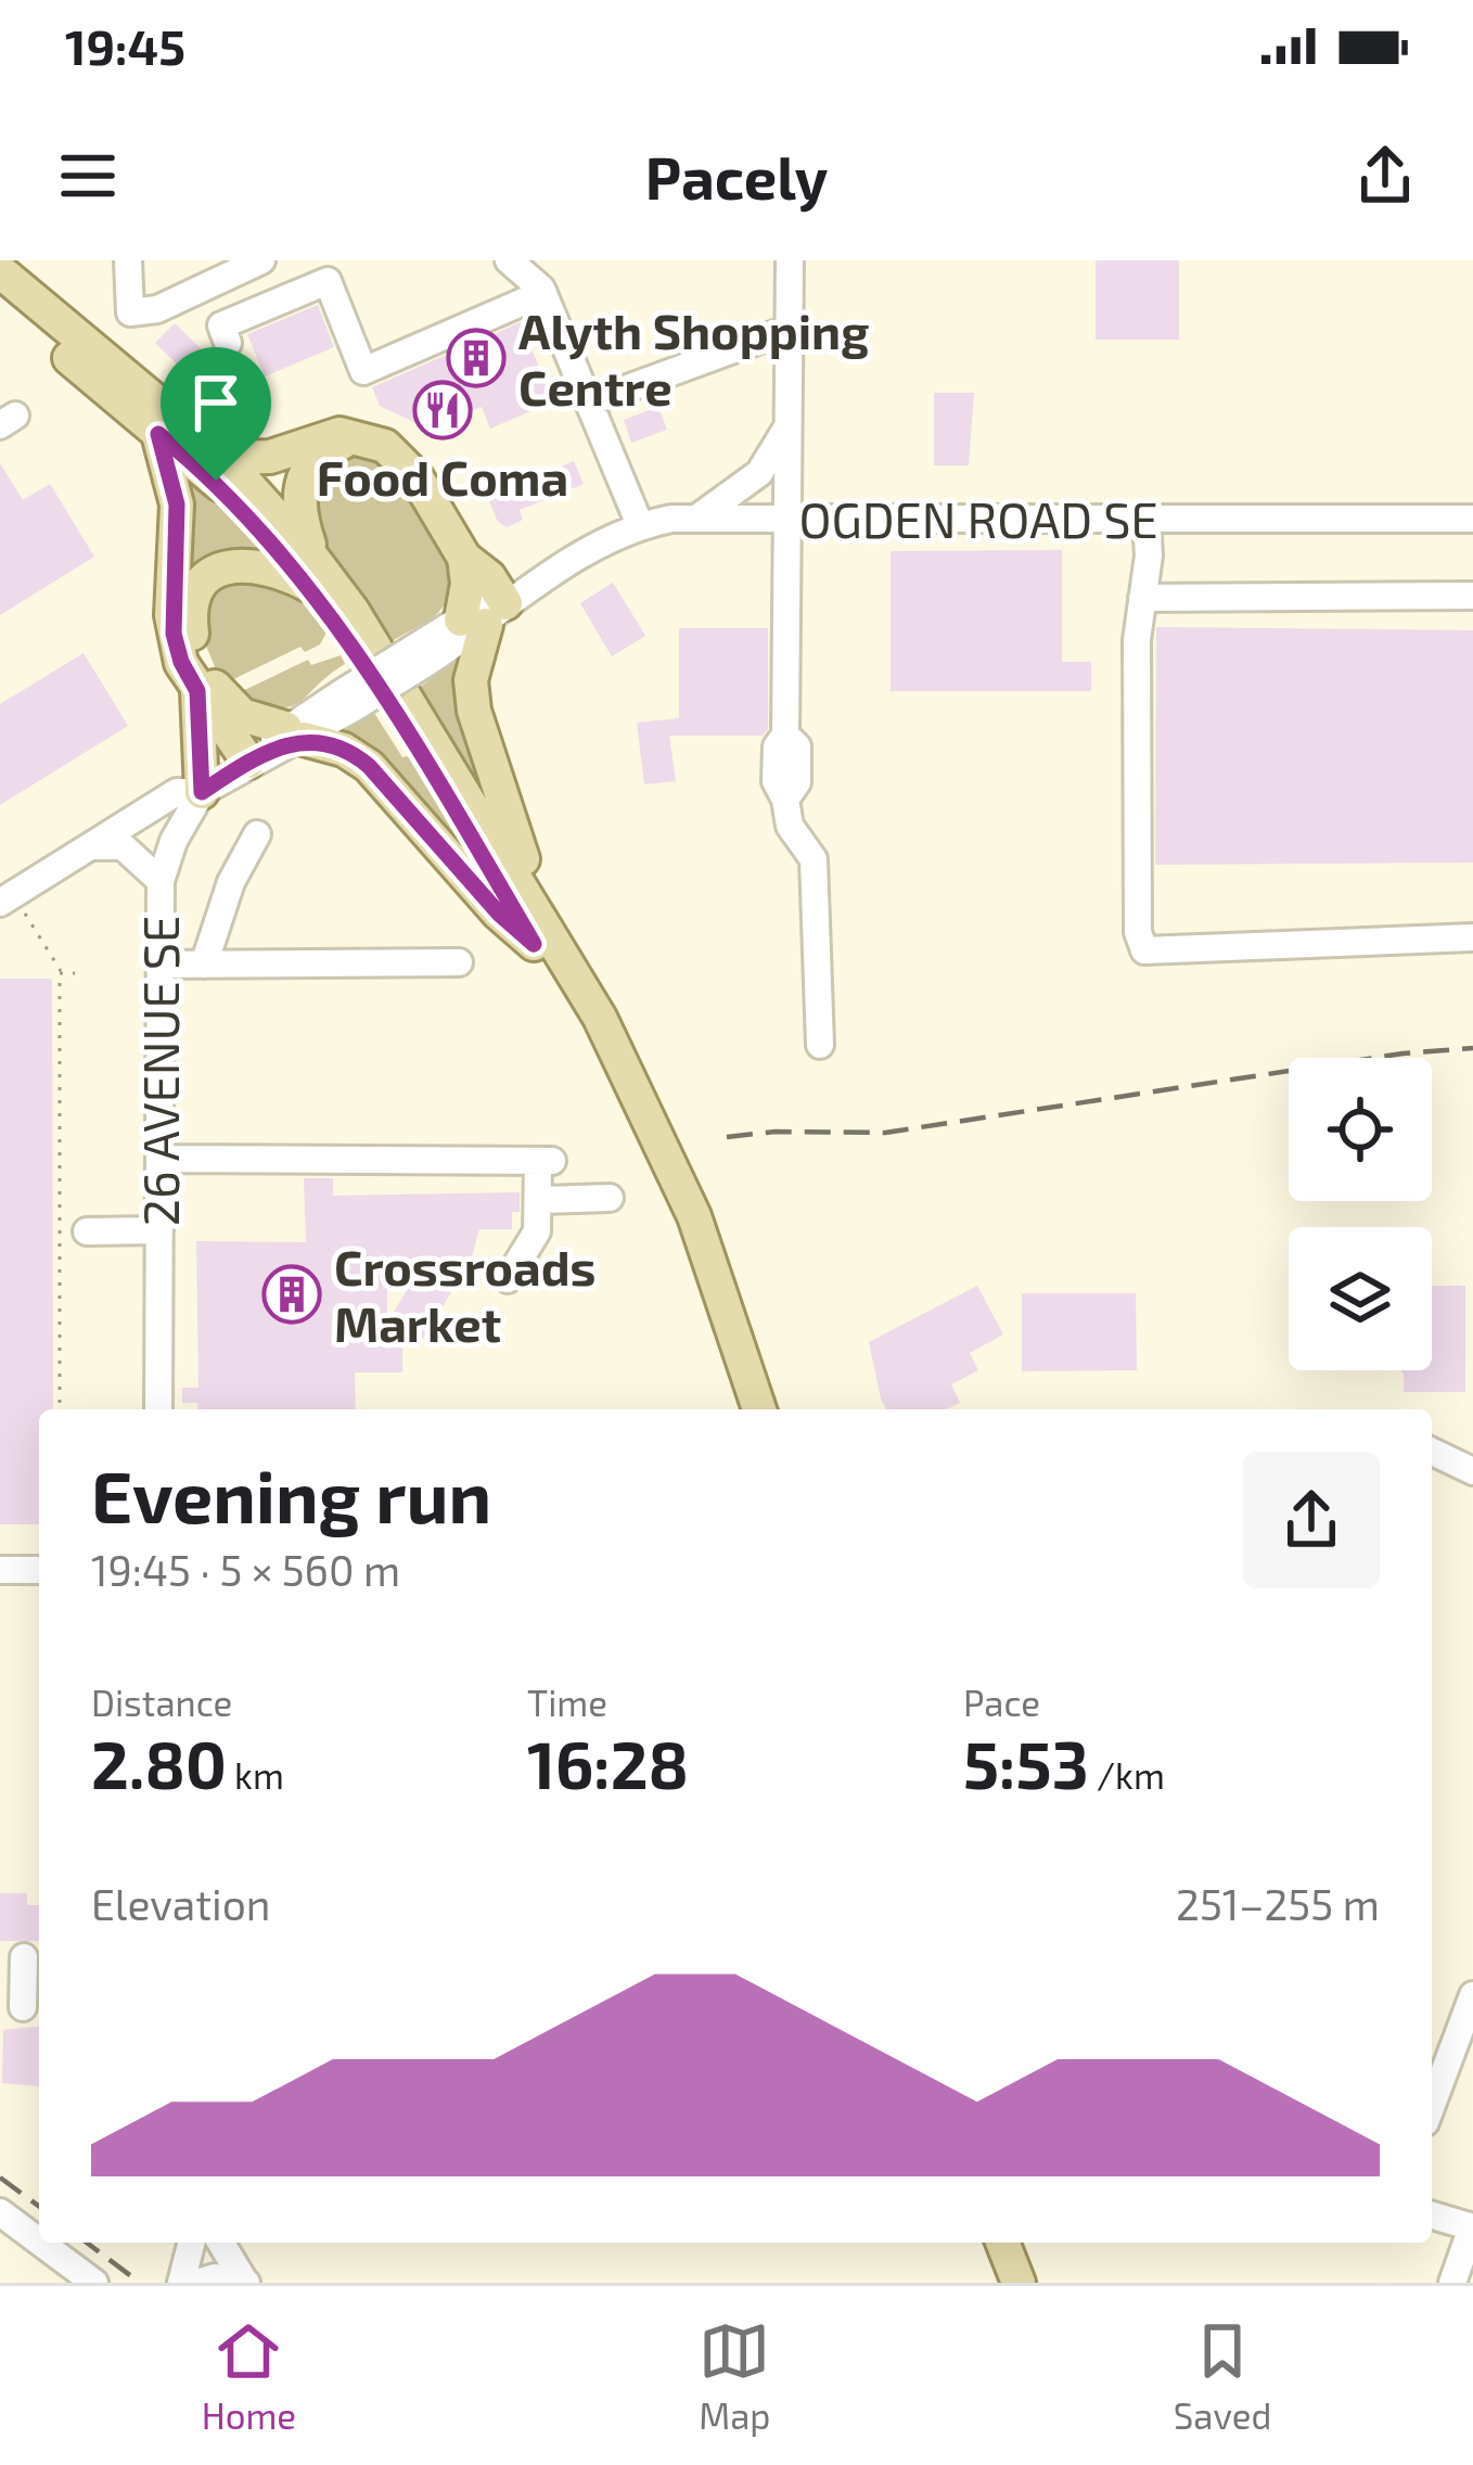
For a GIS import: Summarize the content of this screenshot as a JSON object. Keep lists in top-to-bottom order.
{
  "streets": {
    "street": ["OGDEN ROAD SE", "26 AVENUE SE"]
  },
  "crossings": [
    ["OGDEN ROAD SE", "26 AVENUE SE"]
  ],
  "places": {
    "building": ["Alyth Shopping Centre", "Crossroads Market"],
    "restaurant": ["Food Coma"]
  },
  "page": {
    "status": "19:45",
    "header": "Pacely",
    "heading": ["Evening run", "19:45 · 5 × 560 m"],
    "stats": [
      ["Distance", "2.80 km"],
      ["Time", "16:28"],
      ["Pace", "5:53 /km"]
    ],
    "chart": ["Elevation", "251–255 m"],
    "tabs": ["Home", "Map", "Saved"]
  }
}
